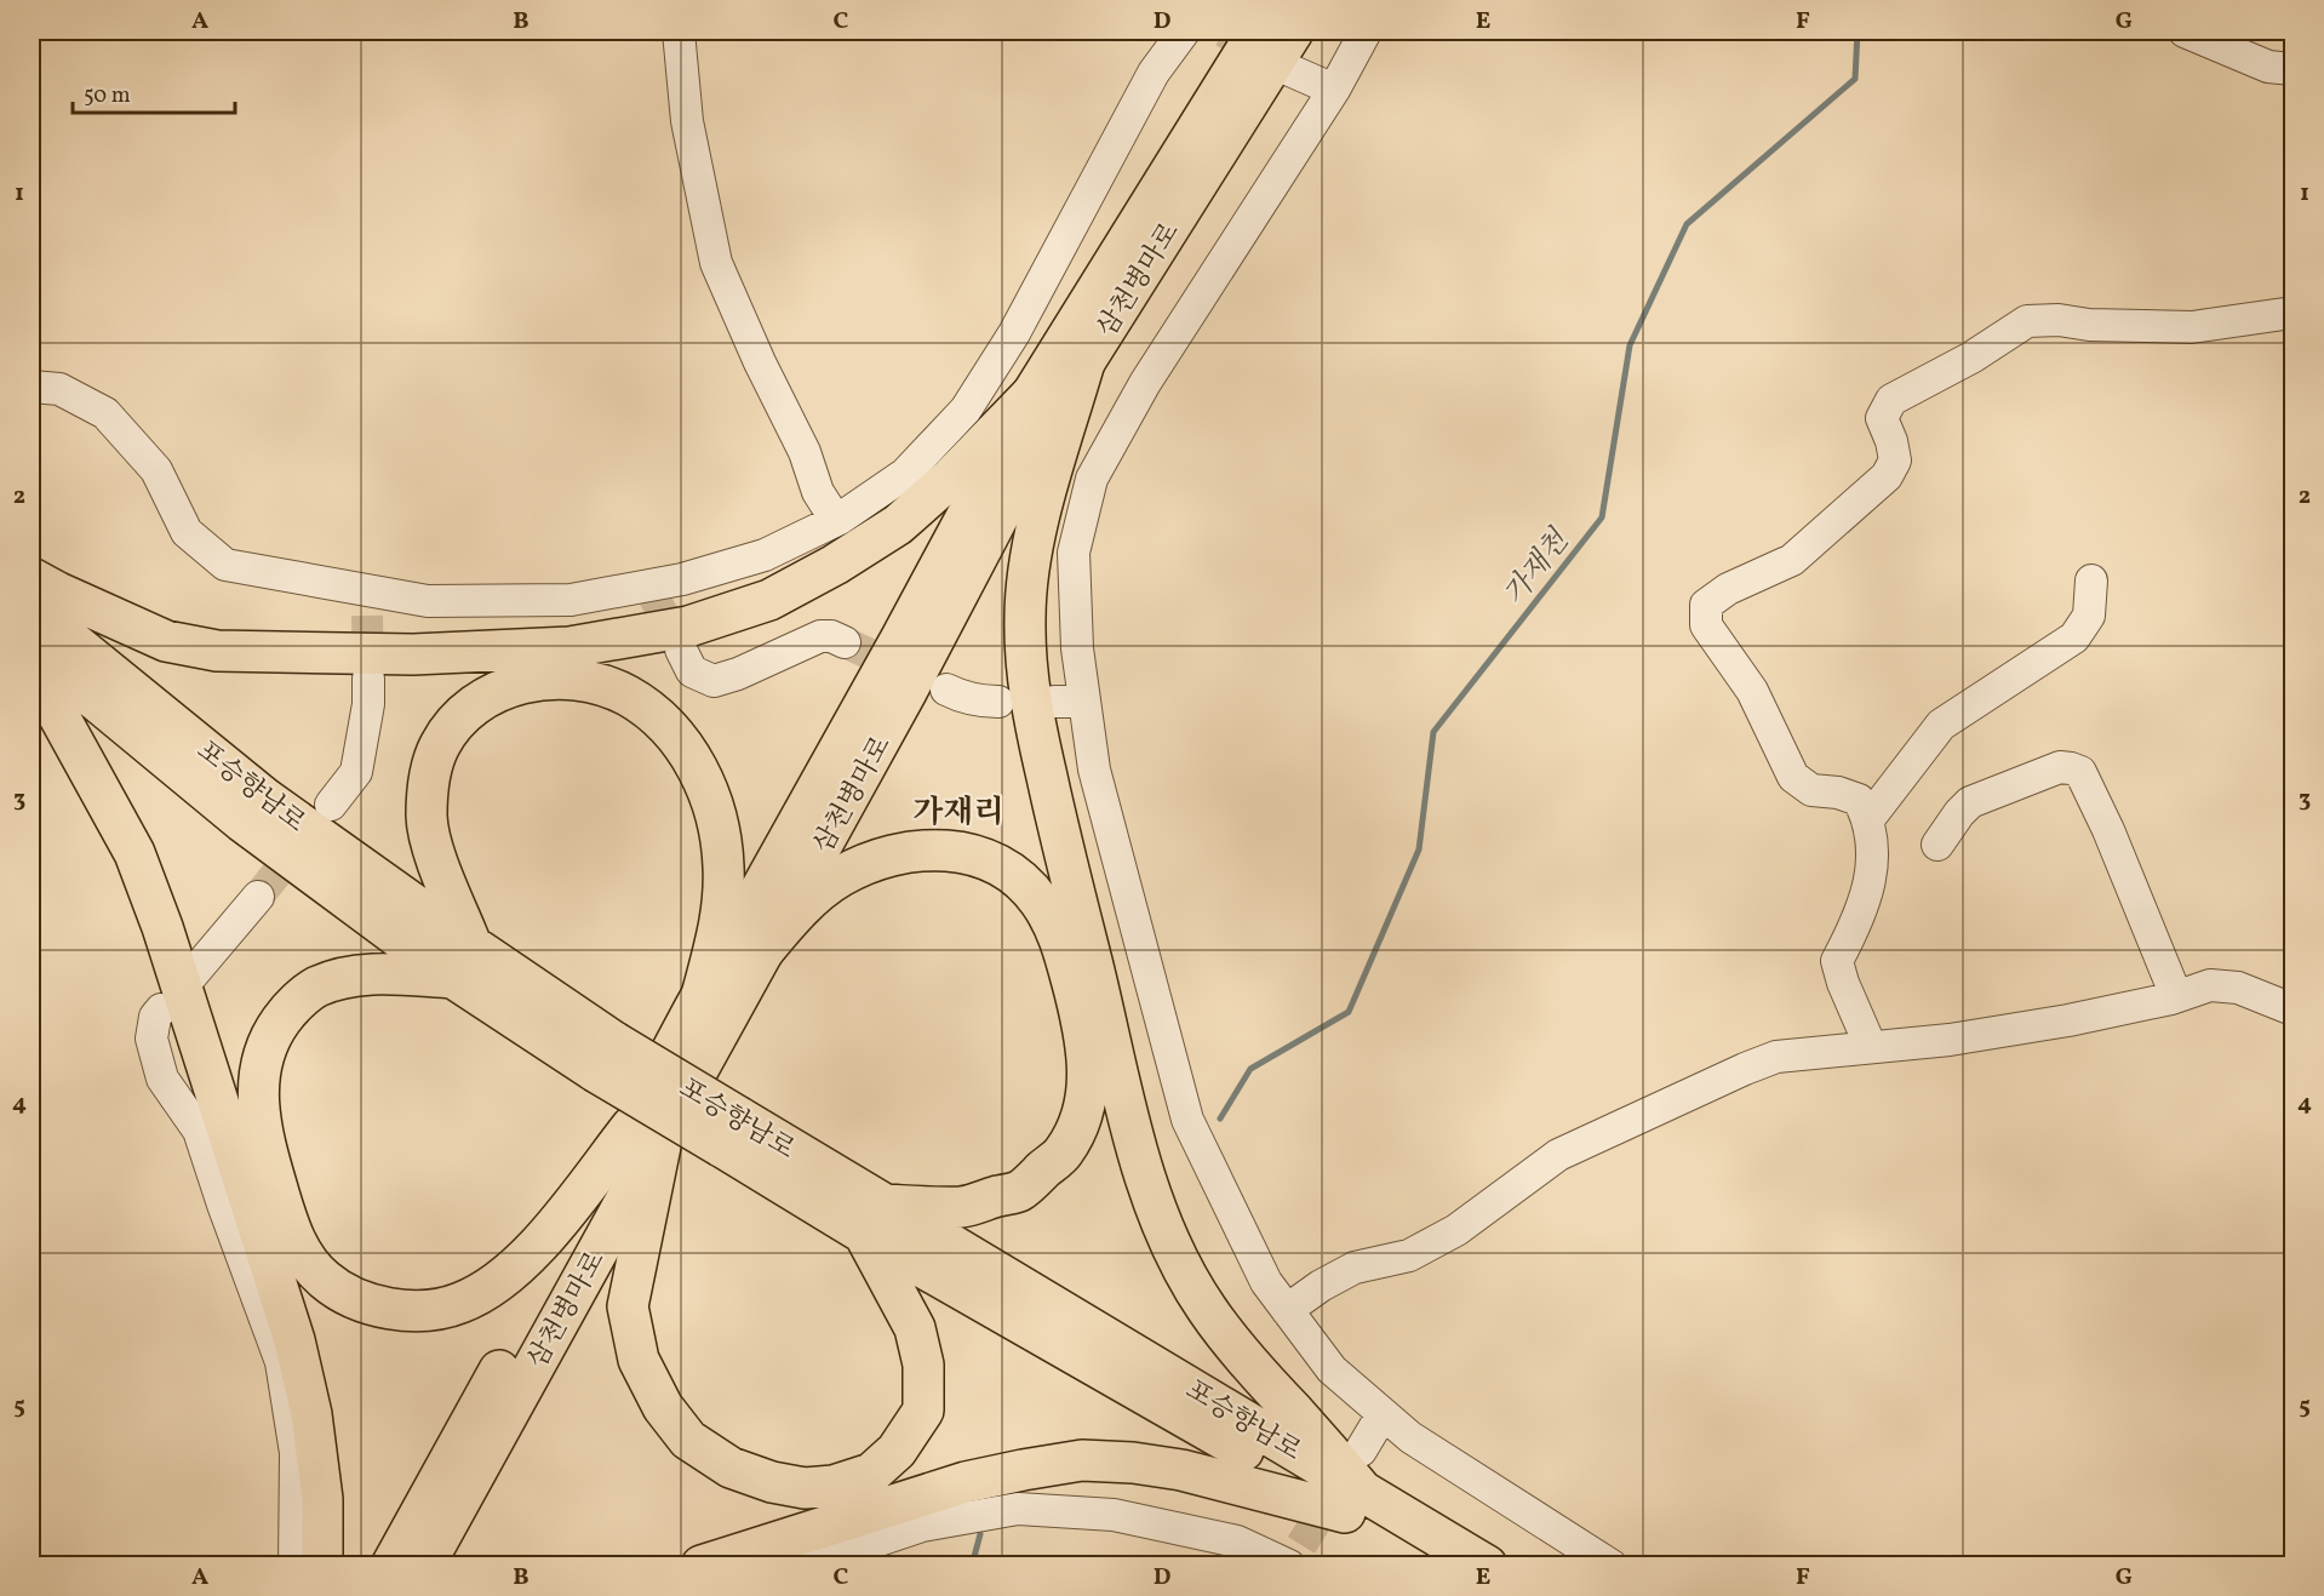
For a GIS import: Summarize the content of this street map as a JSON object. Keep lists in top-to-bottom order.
{
  "streets": {
    "main road": ["삼천병마로", "포승향남로"]
  },
  "districts": ["가재리"],
  "water": ["가재천"],
  "scale_bar": "50 m",
  "grid": {
    "columns": [
      "A",
      "B",
      "C",
      "D",
      "E",
      "F",
      "G"
    ],
    "rows": [
      "1",
      "2",
      "3",
      "4",
      "5"
    ]
  }
}
